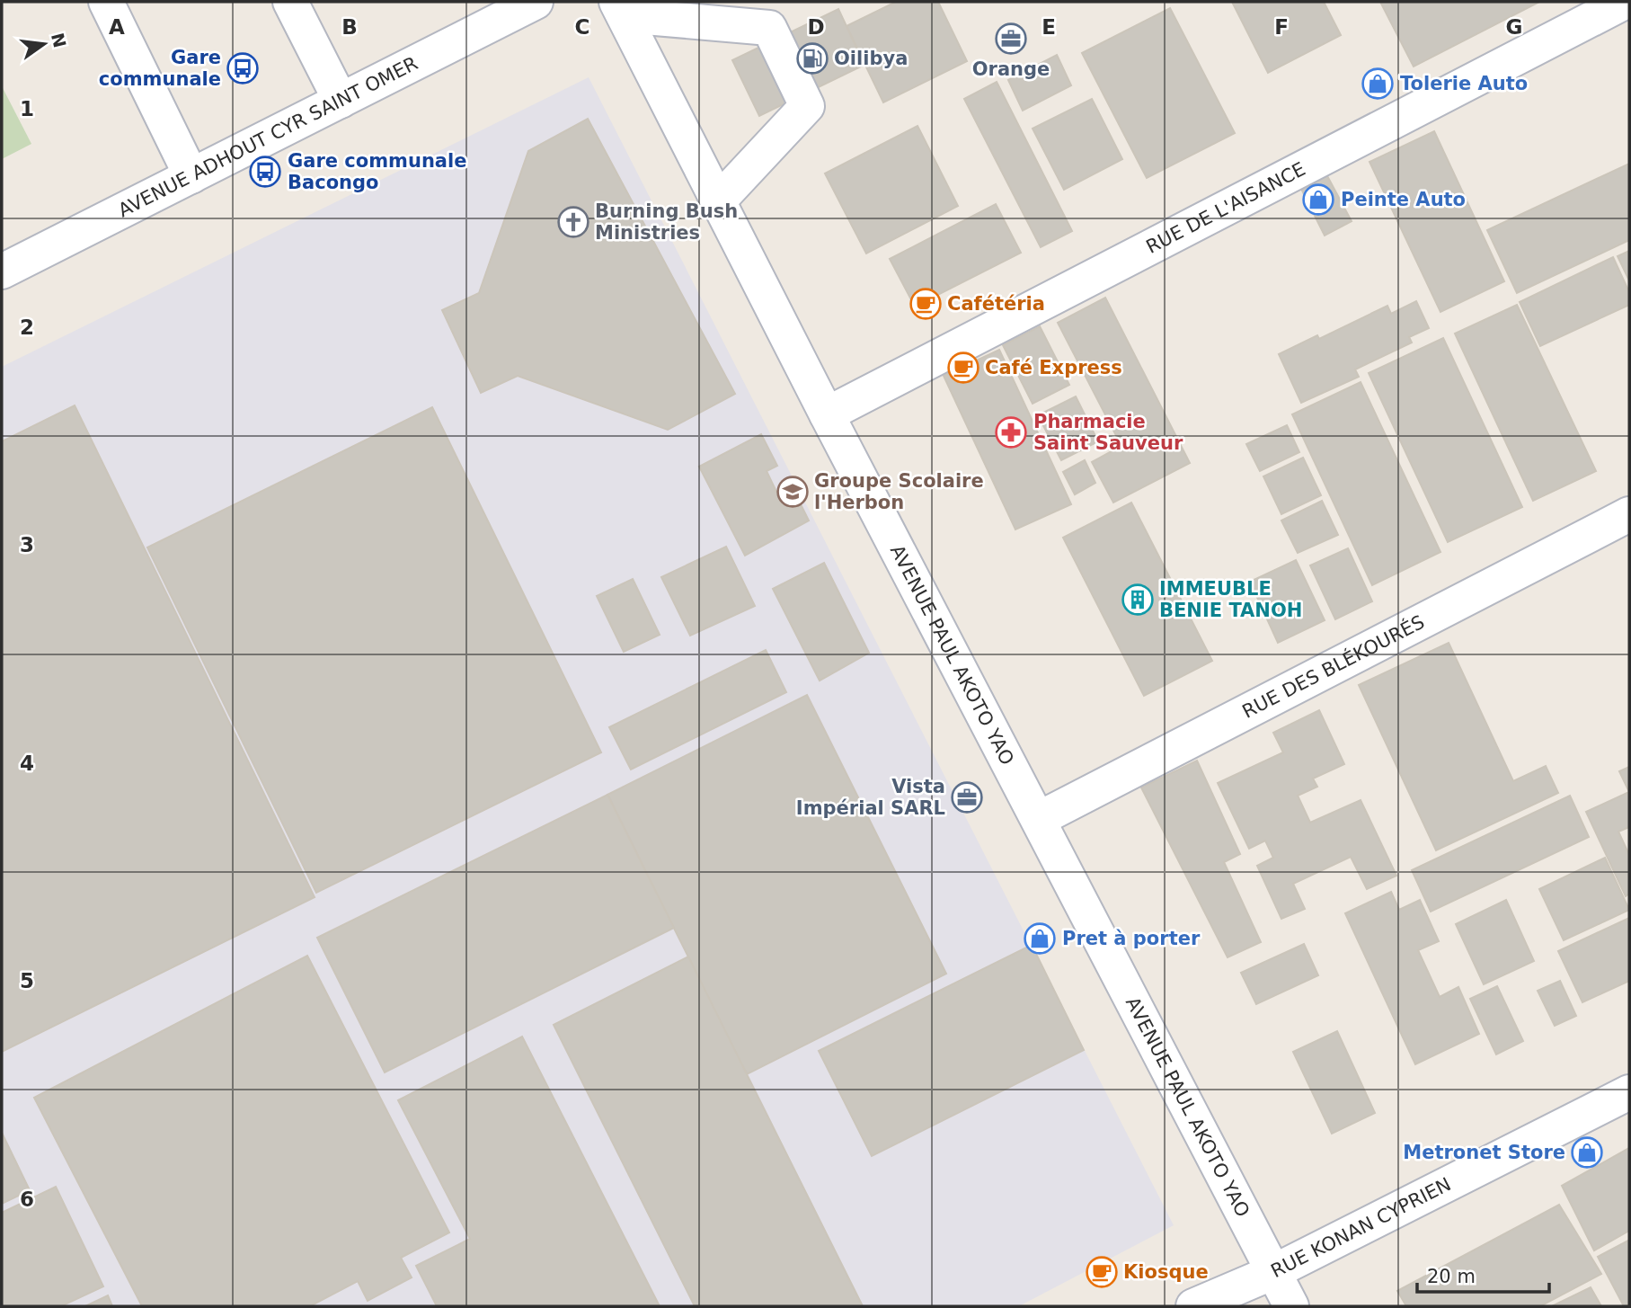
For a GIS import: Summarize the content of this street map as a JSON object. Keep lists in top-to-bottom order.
{
  "streets": {
    "street": [
      "AVENUE ADHOUT CYR SAINT OMER",
      "RUE DE L'AISANCE",
      "AVENUE PAUL AKOTO YAO",
      "RUE DES BLÉKOURÉS",
      "RUE KONAN CYPRIEN"
    ]
  },
  "crossings": [
    ["RUE DE L'AISANCE", "AVENUE PAUL AKOTO YAO"],
    ["AVENUE PAUL AKOTO YAO", "RUE DES BLÉKOURÉS"],
    ["AVENUE PAUL AKOTO YAO", "RUE KONAN CYPRIEN"]
  ],
  "places": {
    "office": ["Orange", "Vista Impérial SARL"],
    "fuel station": ["Oilibya"],
    "bus stop": ["Gare communale", "Gare communale Bacongo"],
    "shop": [
      "Tolerie Auto",
      "Peinte Auto",
      "Pret à porter",
      "Metronet Store"
    ],
    "church": ["Burning Bush Ministries"],
    "cafe": ["Cafétéria", "Café Express", "Kiosque"],
    "pharmacy": ["Pharmacie Saint Sauveur"],
    "school or university": ["Groupe Scolaire l'Herbon"],
    "building": ["IMMEUBLE BENIE TANOH"]
  },
  "scale_bar": "20 m",
  "north": "right",
  "grid": {
    "columns": [
      "A",
      "B",
      "C",
      "D",
      "E",
      "F",
      "G"
    ],
    "rows": [
      "1",
      "2",
      "3",
      "4",
      "5",
      "6"
    ]
  }
}
